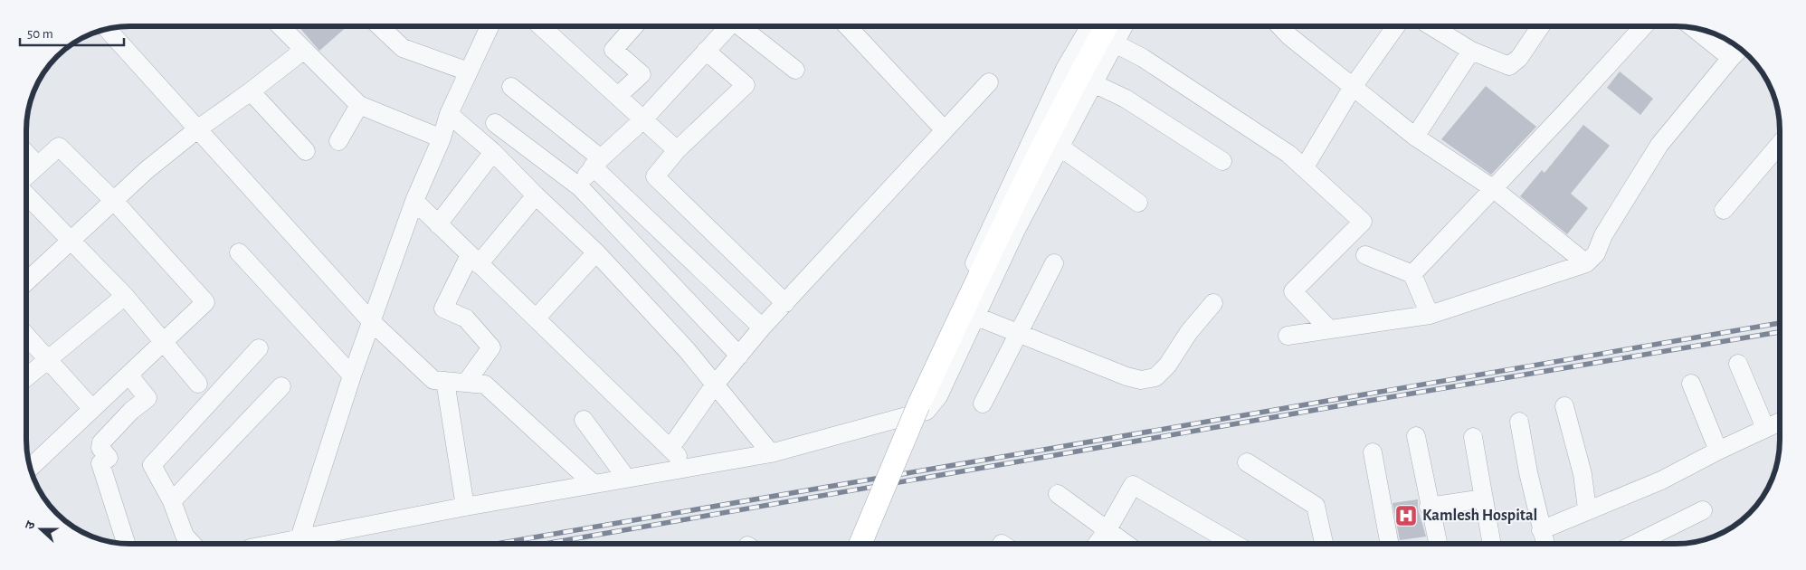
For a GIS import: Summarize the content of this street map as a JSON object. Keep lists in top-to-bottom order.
{
  "places": {
    "hospital": ["Kamlesh Hospital"]
  },
  "scale_bar": "50 m",
  "north": "left"
}
